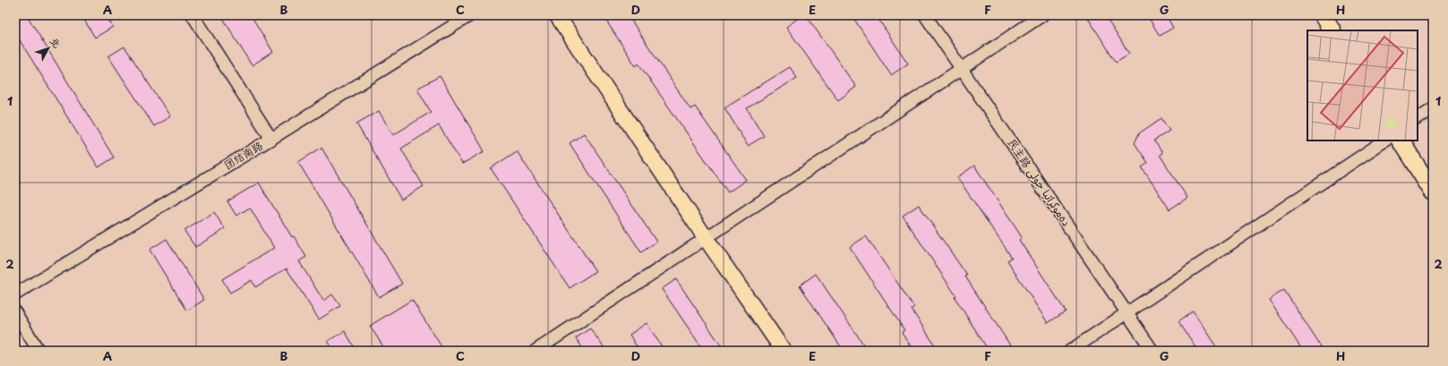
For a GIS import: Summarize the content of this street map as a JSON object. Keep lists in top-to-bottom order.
{
  "streets": {
    "street": ["团结南路", "民主路 دەموكراتيا جولى"]
  },
  "north": "top right",
  "grid": {
    "columns": [
      "A",
      "B",
      "C",
      "D",
      "E",
      "F",
      "G",
      "H"
    ],
    "rows": ["1", "2"]
  }
}
